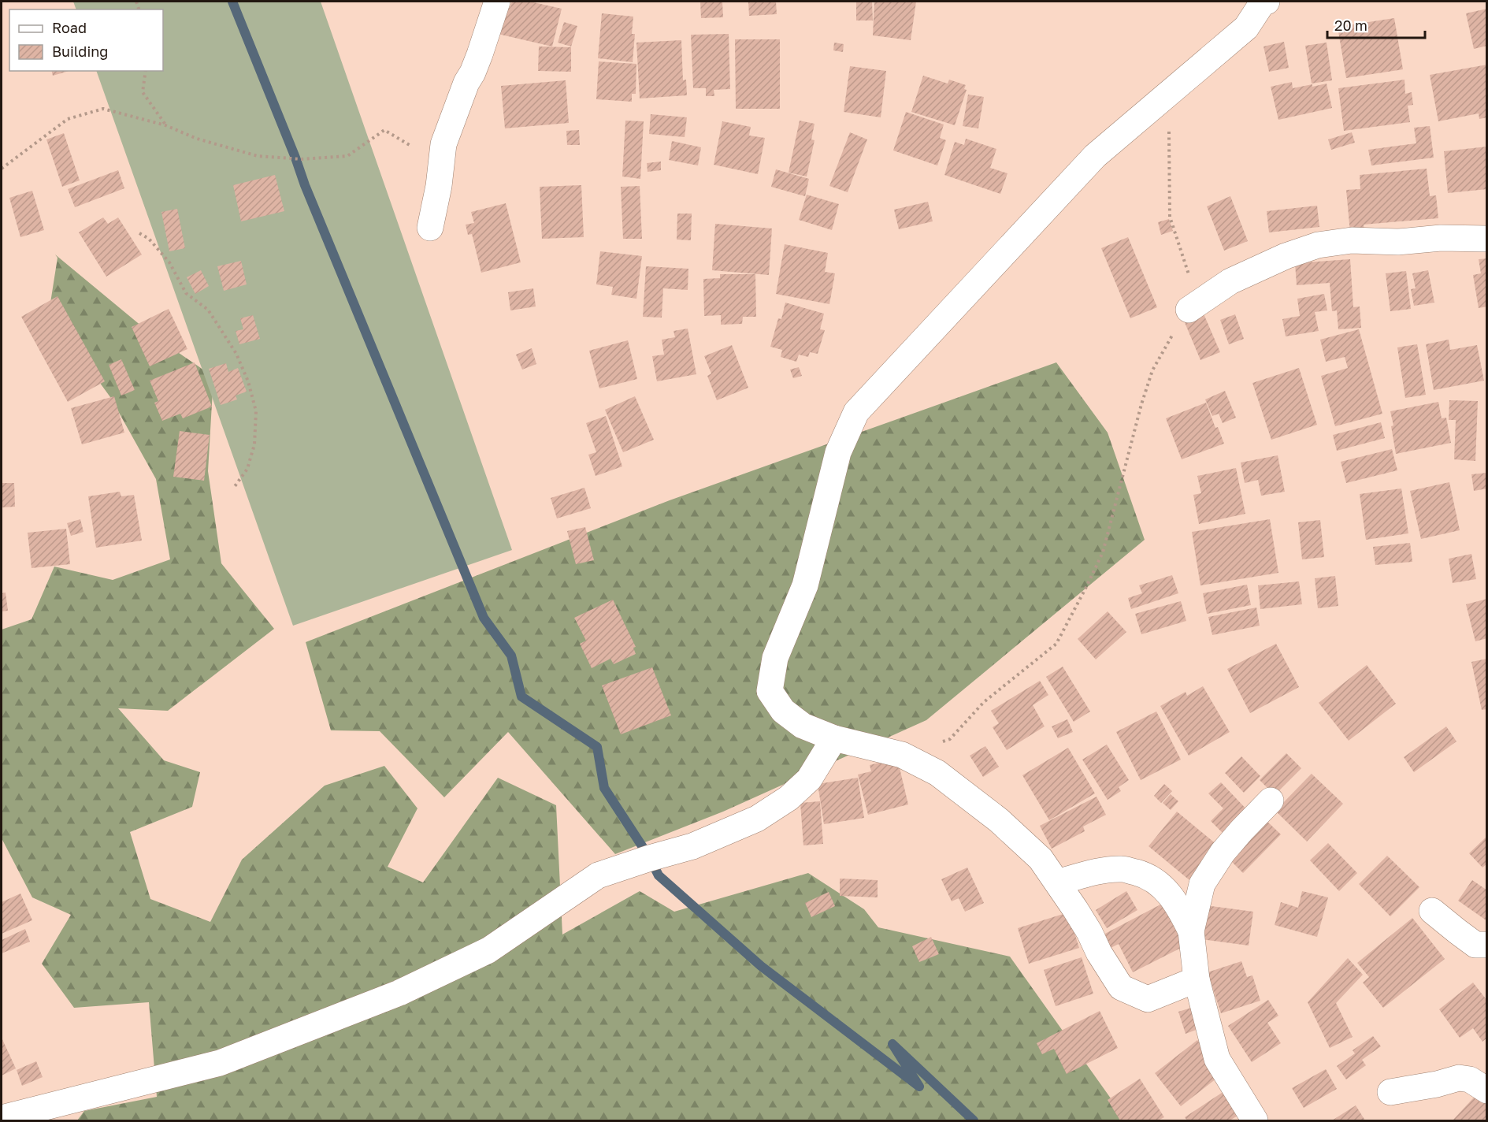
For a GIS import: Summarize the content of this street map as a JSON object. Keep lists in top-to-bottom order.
{
  "legend": ["Road", "Building"],
  "scale_bar": "20 m"
}
